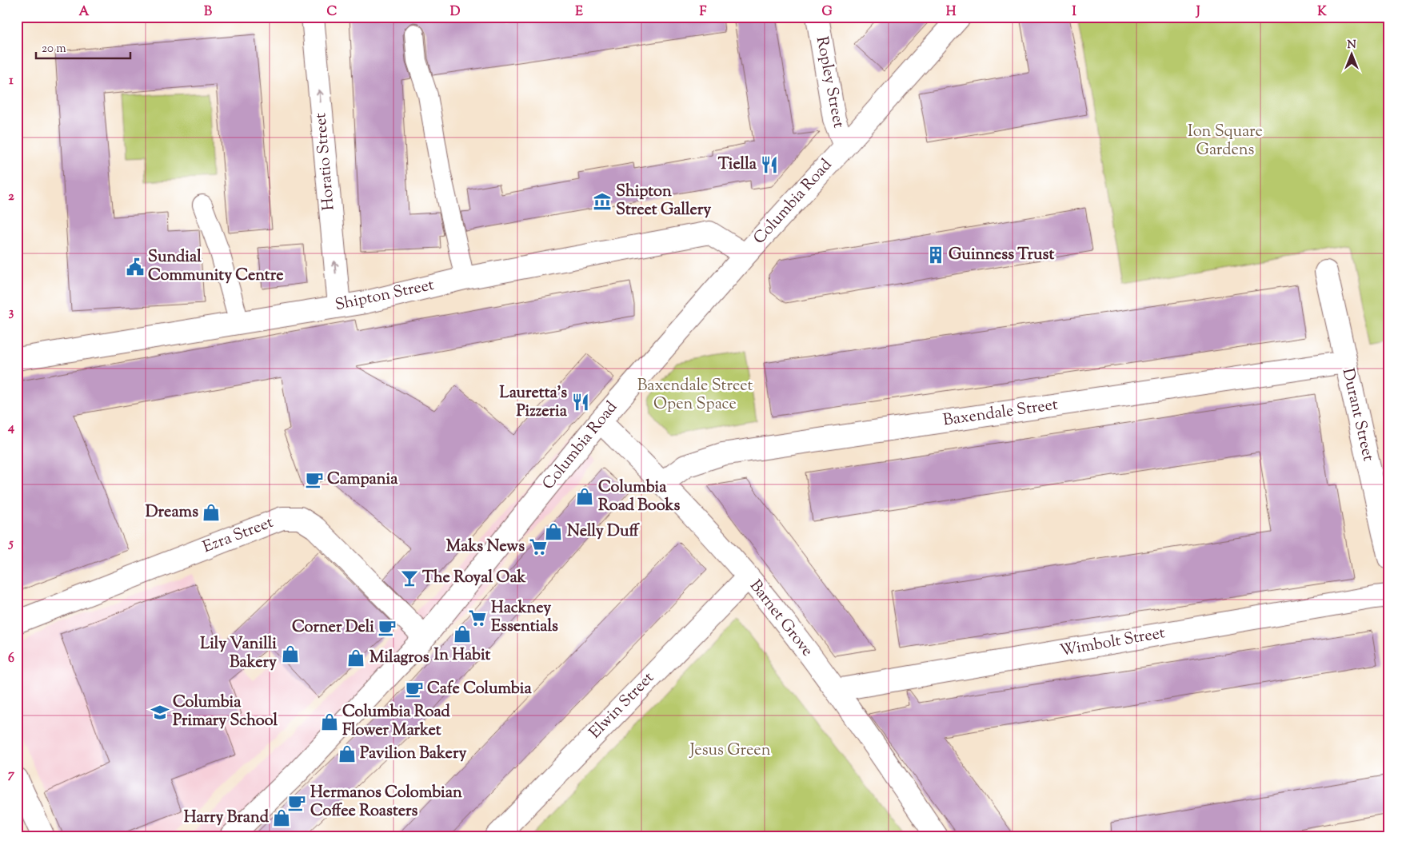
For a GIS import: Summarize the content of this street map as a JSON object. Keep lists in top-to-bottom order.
{
  "streets": {
    "street": [
      "Ropley Street",
      "Horatio Street",
      "Columbia Road",
      "Shipton Street",
      "Baxendale Street",
      "Durant Street",
      "Ezra Street",
      "Barnet Grove",
      "Wimbolt Street",
      "Elwin Street"
    ]
  },
  "crossings": [
    ["Ropley Street", "Columbia Road"],
    ["Horatio Street", "Shipton Street"],
    ["Columbia Road", "Shipton Street"],
    ["Columbia Road", "Ezra Street"],
    ["Columbia Road", "Barnet Grove"],
    ["Baxendale Street", "Durant Street"],
    ["Baxendale Street", "Barnet Grove"],
    ["Barnet Grove", "Wimbolt Street"],
    ["Barnet Grove", "Elwin Street"]
  ],
  "one_way": ["Horatio Street"],
  "parks": ["Ion Square Gardens", "Baxendale Street Open Space", "Jesus Green"],
  "places": {
    "restaurant": ["Tiella", "Lauretta's Pizzeria"],
    "museum": ["Shipton Street Gallery"],
    "building": ["Guinness Trust"],
    "public building": ["Sundial Community Centre"],
    "cafe": [
      "Campania",
      "Corner Deli",
      "Cafe Columbia",
      "Hermanos Colombian Coffee Roasters"
    ],
    "shop": [
      "Columbia Road Books",
      "Dreams",
      "Nelly Duff",
      "In Habit",
      "Lily Vanilli Bakery",
      "Milagros",
      "Columbia Road Flower Market",
      "Pavilion Bakery",
      "Harry Brand"
    ],
    "supermarket": ["Maks News", "Hackney Essentials"],
    "bar": ["The Royal Oak"],
    "school or university": ["Columbia Primary School"]
  },
  "scale_bar": "20 m",
  "north": "top",
  "grid": {
    "columns": [
      "A",
      "B",
      "C",
      "D",
      "E",
      "F",
      "G",
      "H",
      "I",
      "J",
      "K"
    ],
    "rows": [
      "1",
      "2",
      "3",
      "4",
      "5",
      "6",
      "7"
    ]
  }
}
